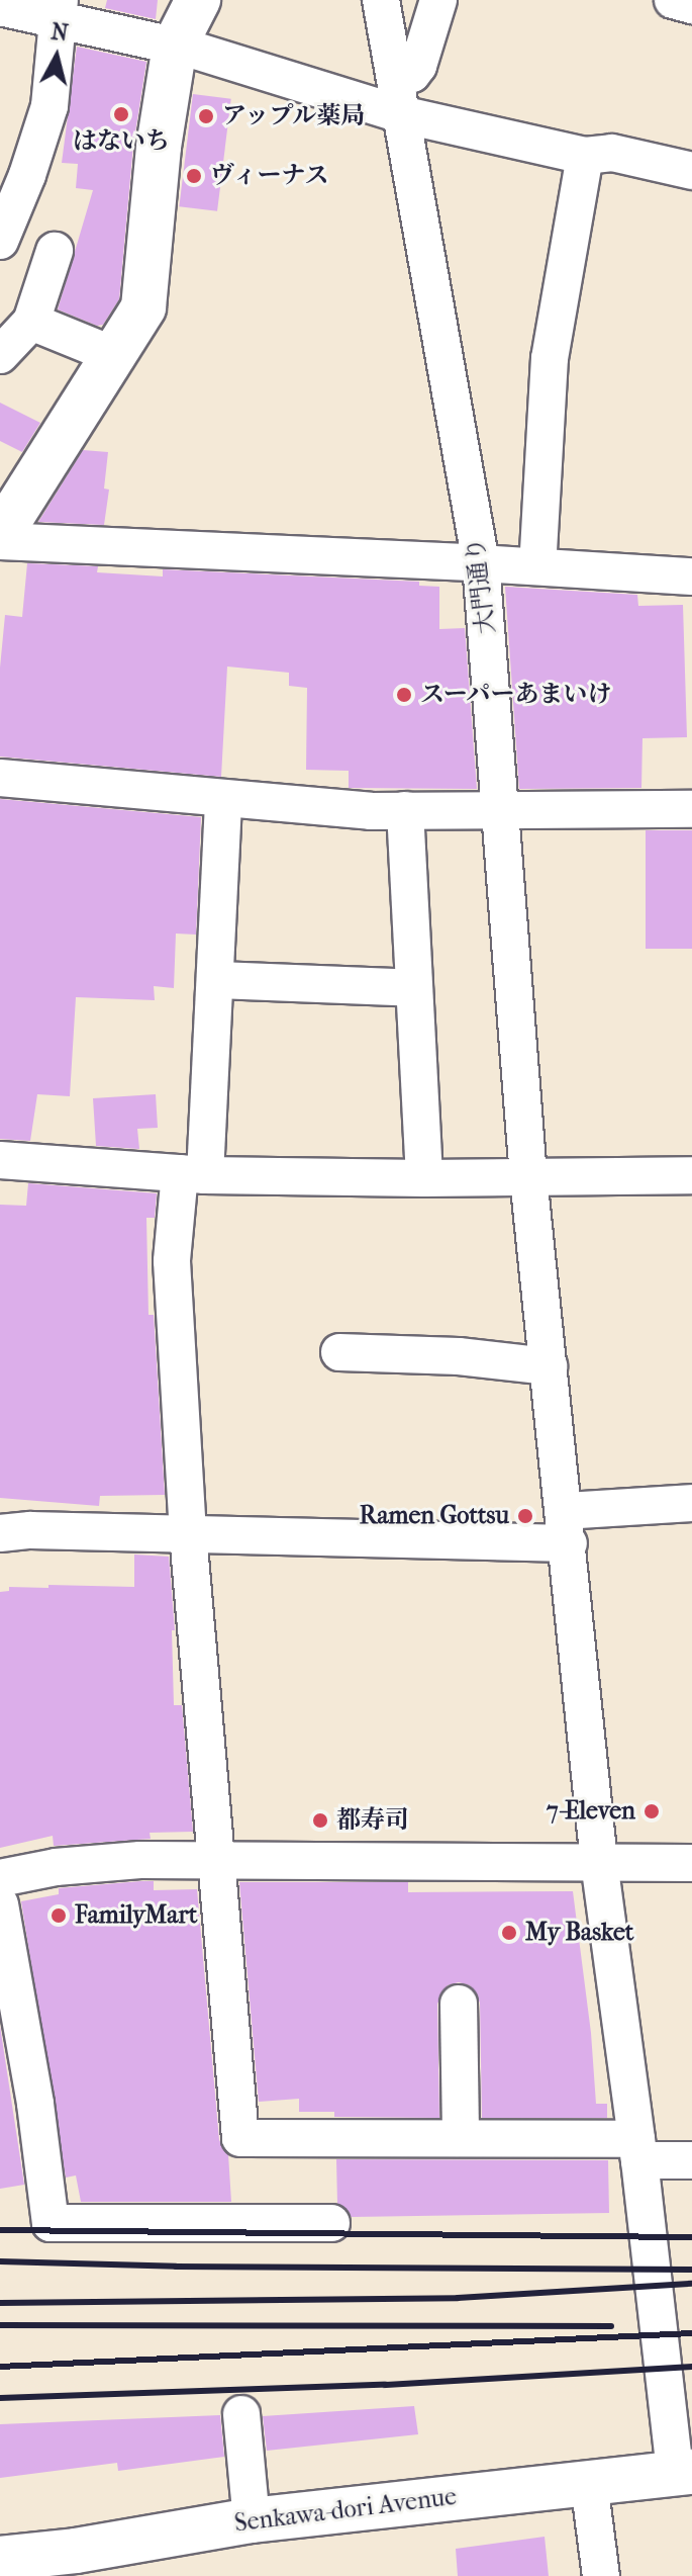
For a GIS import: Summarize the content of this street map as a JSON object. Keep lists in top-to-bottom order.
{
  "streets": {
    "main road": ["Senkawa-dori Avenue"],
    "street": ["大門通り"]
  },
  "crossings": [
    ["大門通り", "Senkawa-dori Avenue"]
  ],
  "places": [
    "はないち",
    "アップル薬局",
    "ヴィーナス",
    "スーパーあまいけ",
    "Ramen Gottsu",
    "7-Eleven",
    "都寿司",
    "FamilyMart",
    "My Basket"
  ],
  "north": "top"
}
